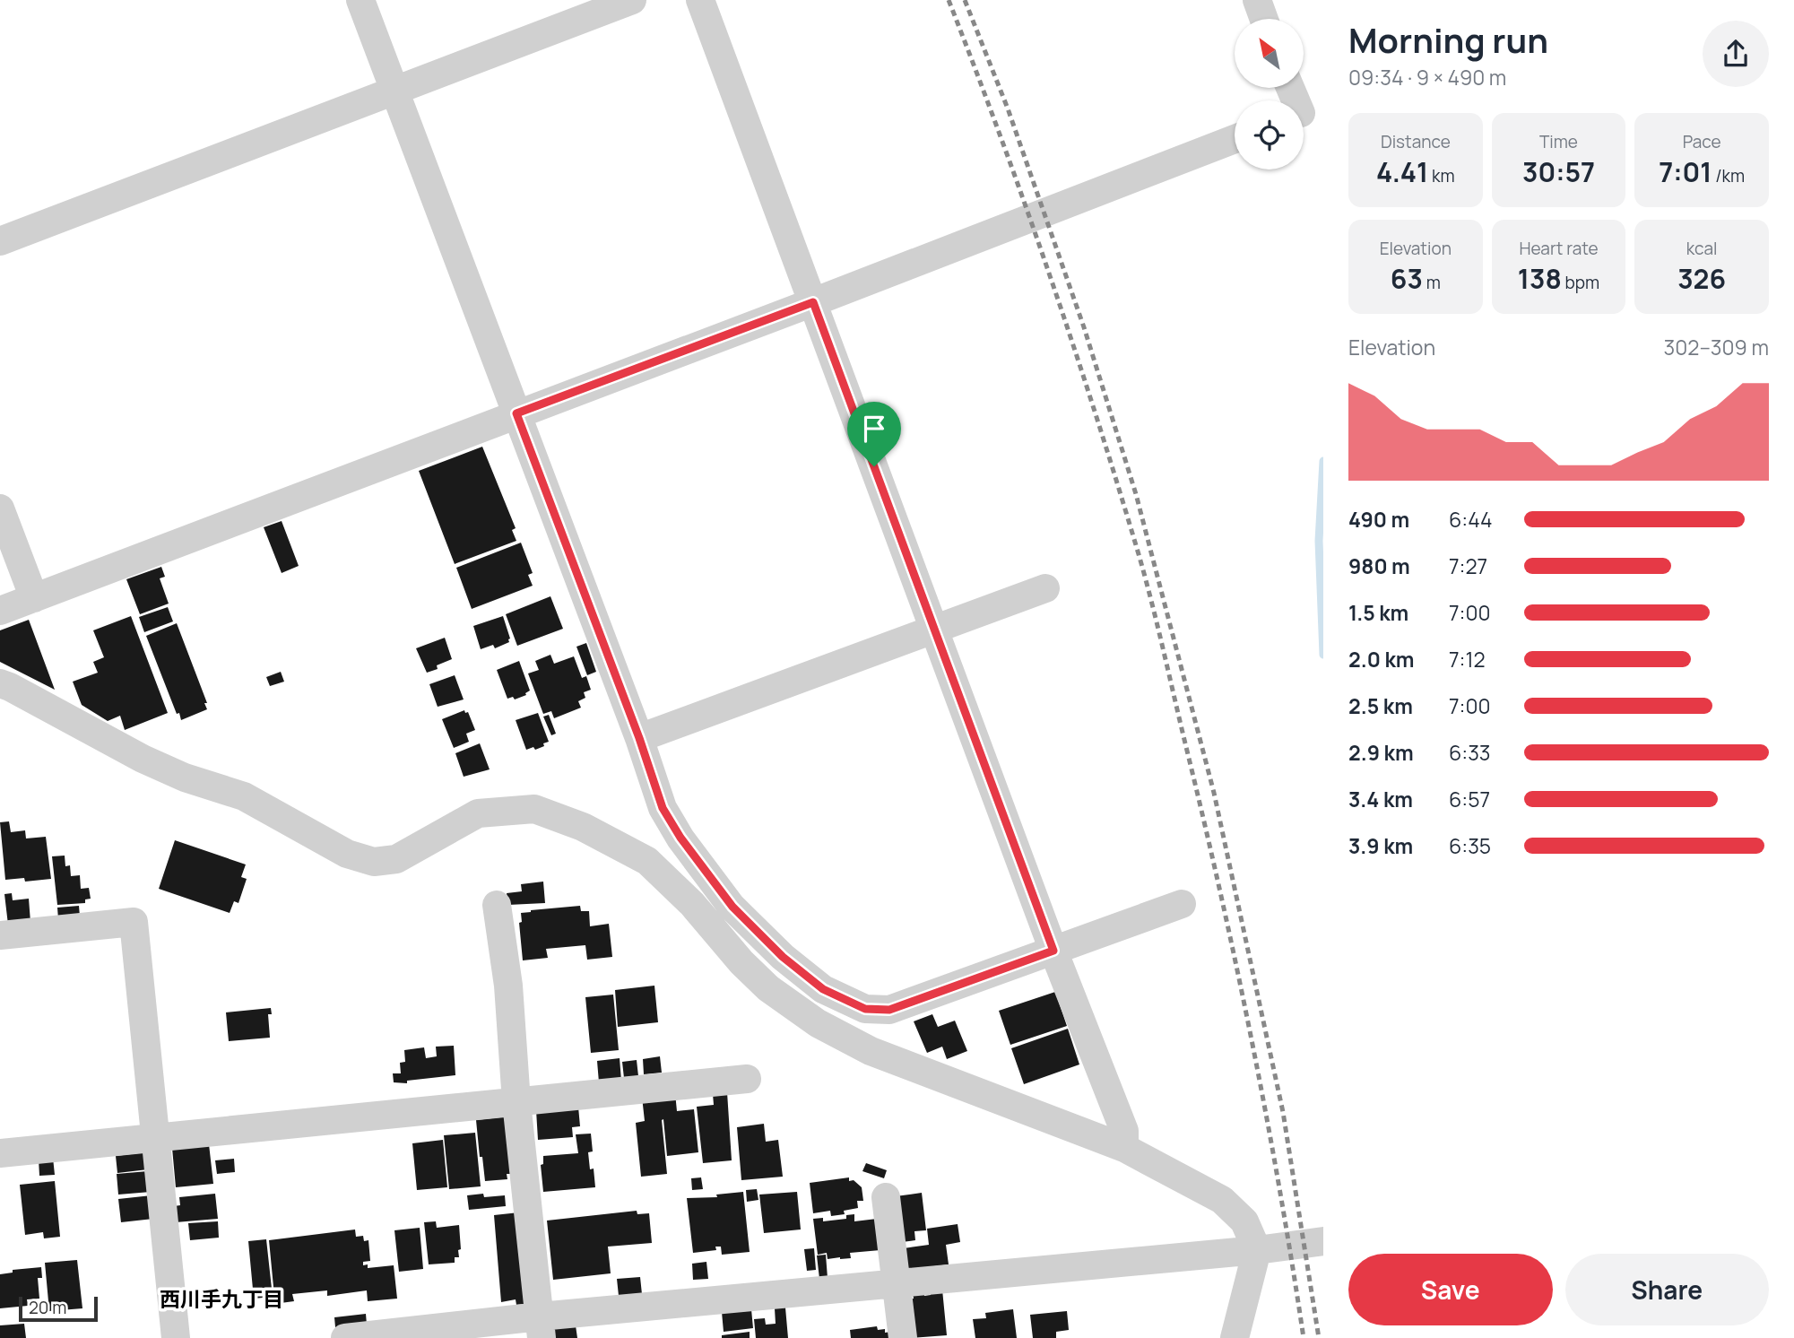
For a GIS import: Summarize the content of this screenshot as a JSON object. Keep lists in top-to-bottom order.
{
  "districts": ["西川手九丁目"],
  "scale_bar": "20 m",
  "north": "top left",
  "page": {
    "heading": ["Morning run", "09:34 · 9 × 490 m"],
    "stats": [
      ["Distance", "4.41 km"],
      ["Time", "30:57"],
      ["Pace", "7:01 /km"],
      ["Elevation", "63 m"],
      ["Heart rate", "138 bpm"],
      ["kcal", "326"]
    ],
    "chart": ["Elevation", "302–309 m"],
    "list": [
      {
        "name": "490 m",
        "note": "6:44"
      },
      {
        "name": "980 m",
        "note": "7:27"
      },
      {
        "name": "1.5 km",
        "note": "7:00"
      },
      {
        "name": "2.0 km",
        "note": "7:12"
      },
      {
        "name": "2.5 km",
        "note": "7:00"
      },
      {
        "name": "2.9 km",
        "note": "6:33"
      },
      {
        "name": "3.4 km",
        "note": "6:57"
      },
      {
        "name": "3.9 km",
        "note": "6:35"
      }
    ],
    "buttons": ["Save", "Share"],
    "scale": "20 m"
  }
}
